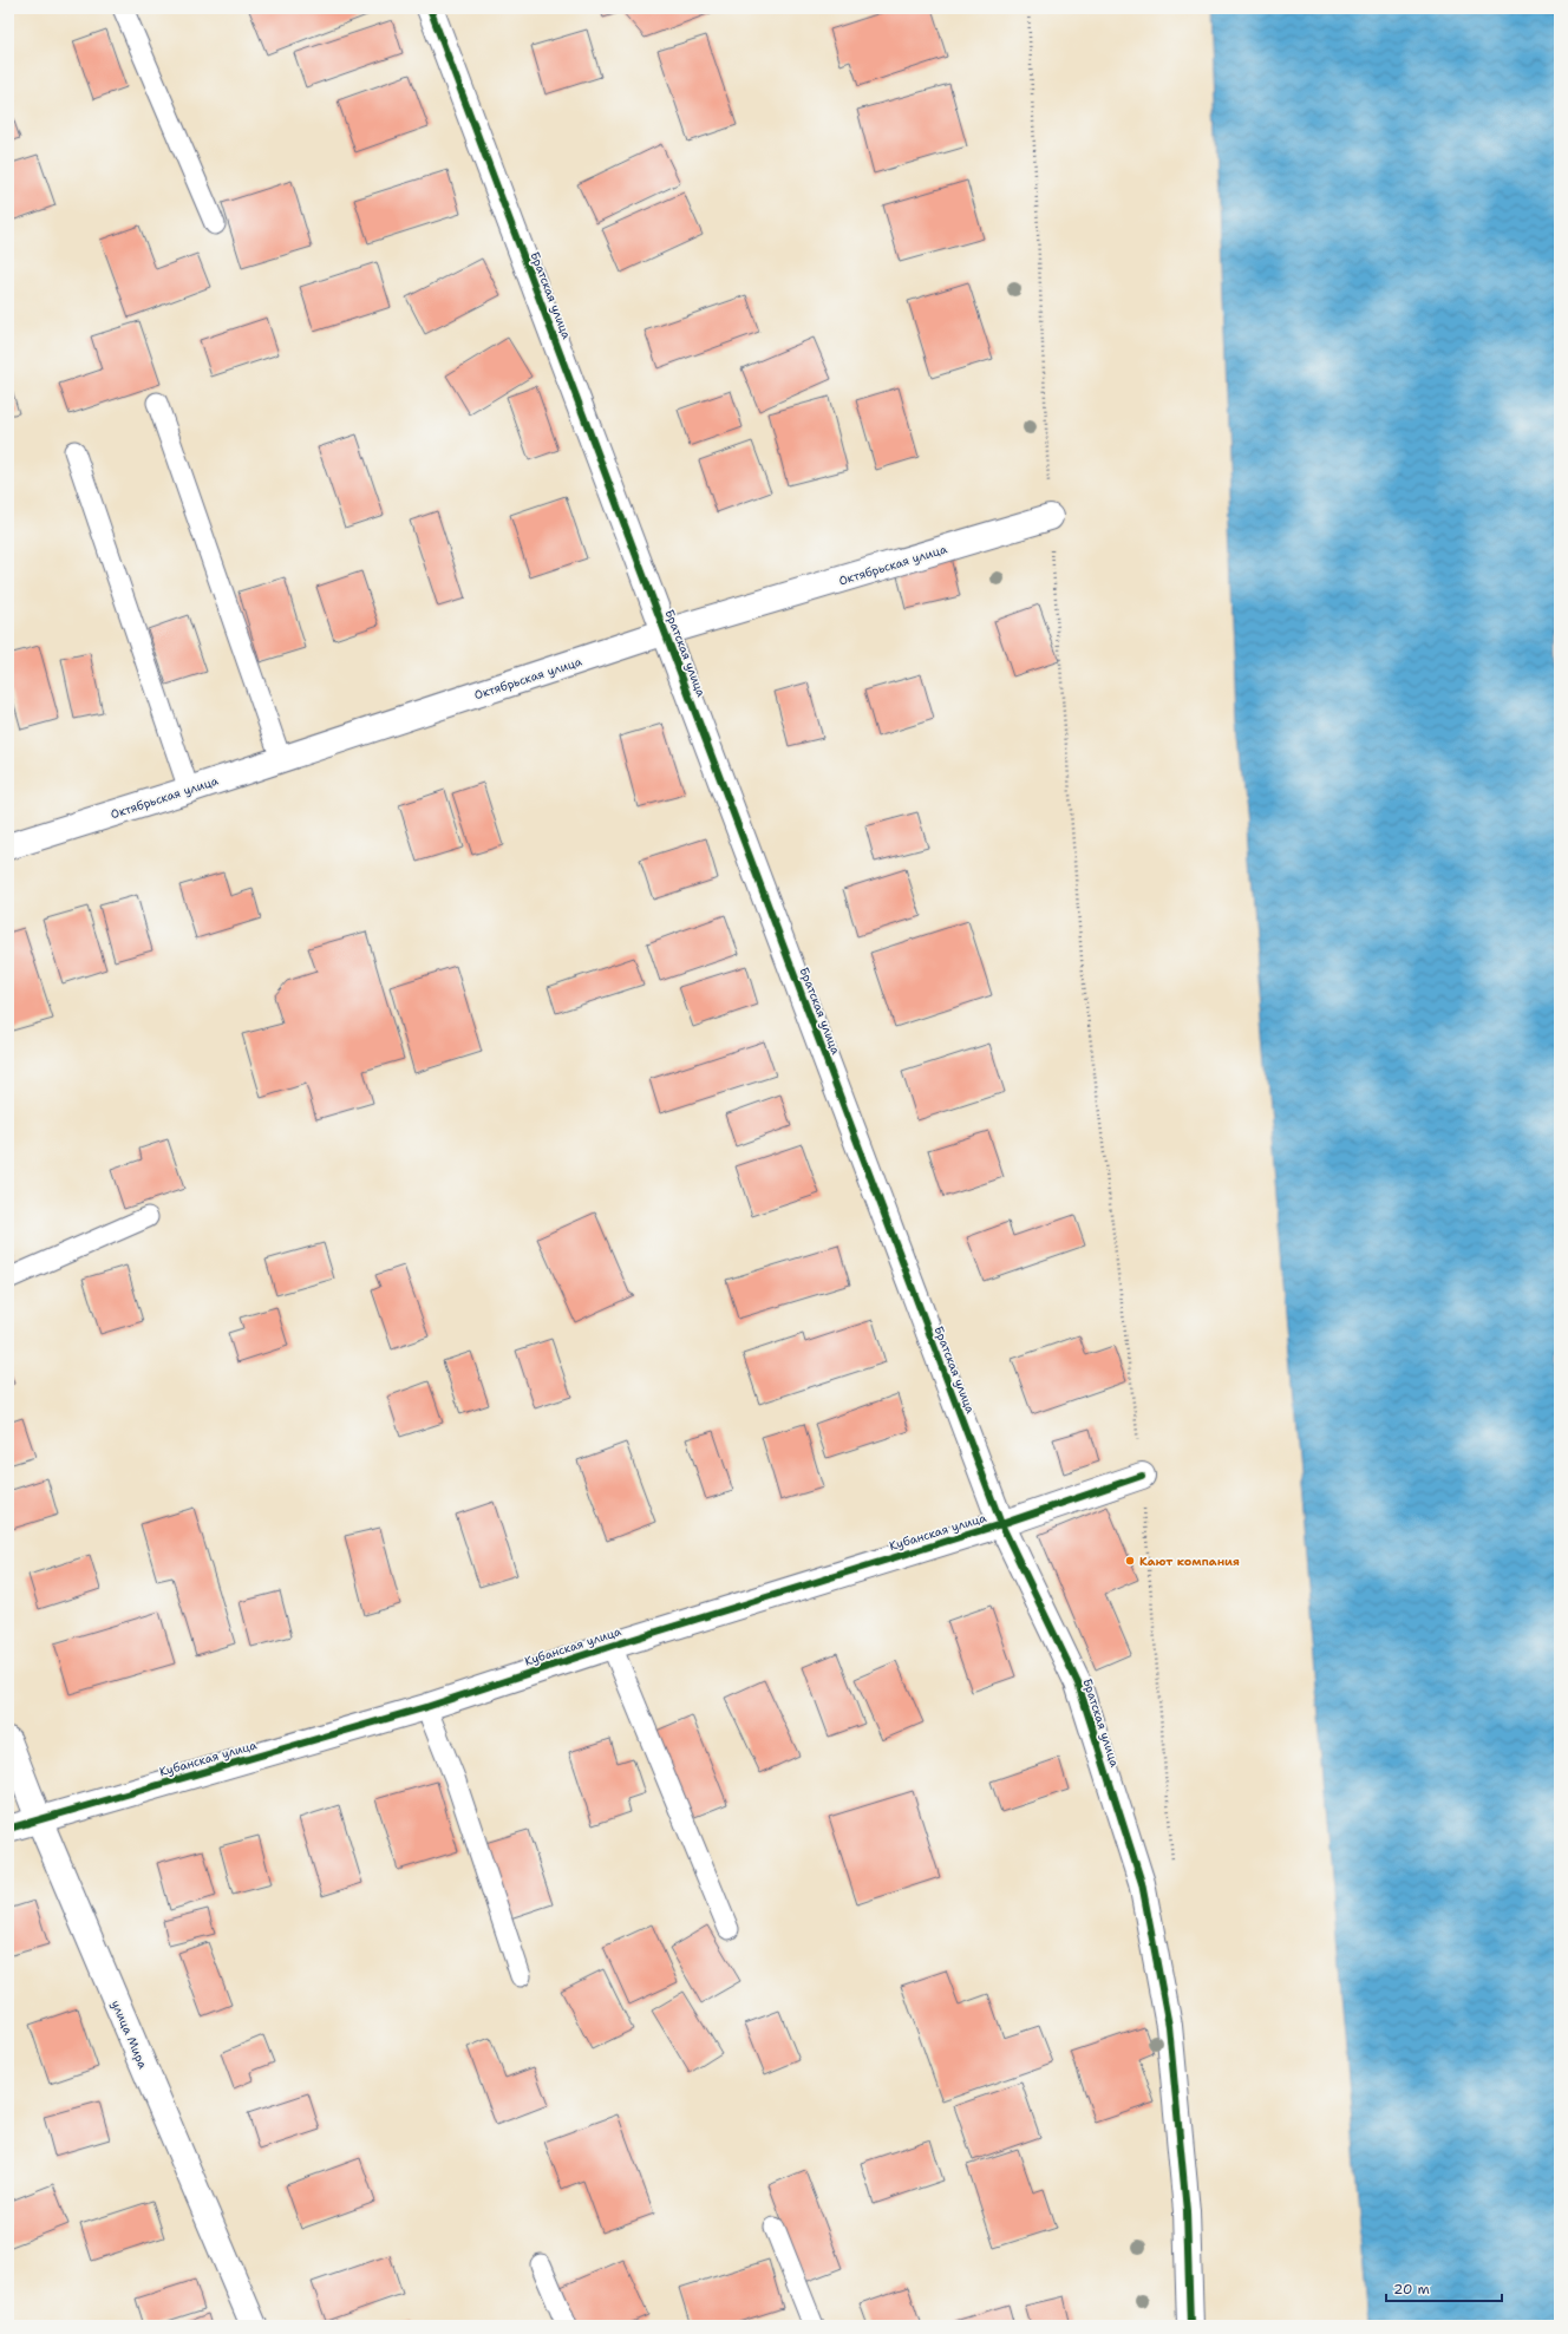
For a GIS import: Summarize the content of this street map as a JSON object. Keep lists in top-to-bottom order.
{
  "streets": {
    "street": [
      "Братская улица",
      "Октябрьская улица",
      "Кубанская улица",
      "улица Мира"
    ]
  },
  "crossings": [
    ["Братская улица", "Октябрьская улица"],
    ["Братская улица", "Кубанская улица"],
    ["Кубанская улица", "улица Мира"]
  ],
  "places": ["Кают компания"],
  "scale_bar": "20 m"
}
